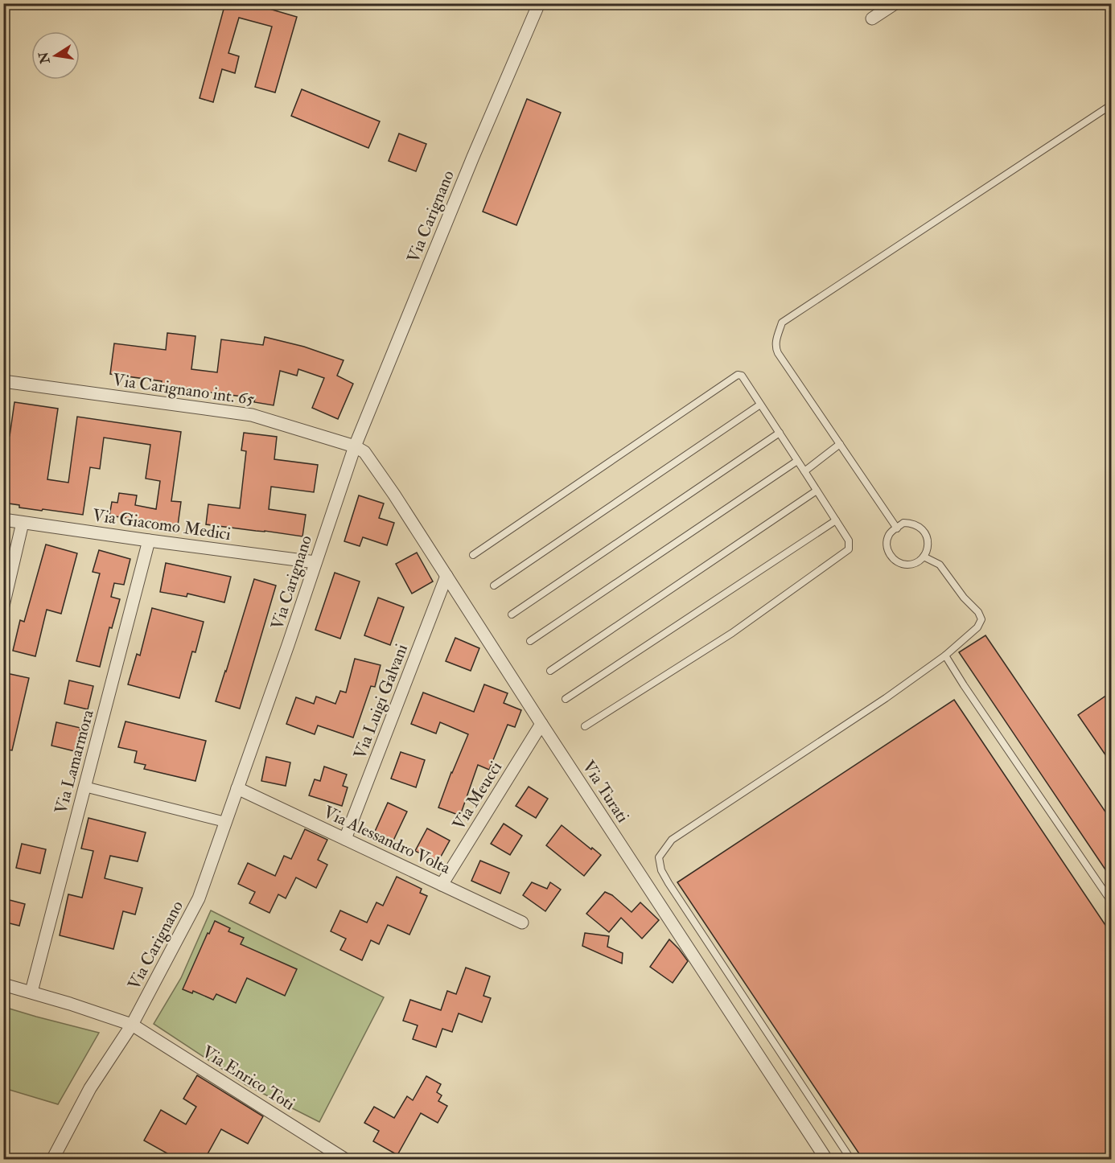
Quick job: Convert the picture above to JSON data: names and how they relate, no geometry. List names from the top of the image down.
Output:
{
  "streets": {
    "street": [
      "Via Carignano",
      "Via Carignano int. 65",
      "Via Giacomo Medici",
      "Via Luigi Galvani",
      "Via Lamarmora",
      "Via Turati",
      "Via Meucci",
      "Via Alessandro Volta",
      "Via Enrico Toti"
    ]
  },
  "crossings": [
    ["Via Carignano", "Via Carignano int. 65"],
    ["Via Carignano", "Via Giacomo Medici"],
    ["Via Carignano", "Via Turati"],
    ["Via Carignano", "Via Alessandro Volta"],
    ["Via Carignano", "Via Enrico Toti"],
    ["Via Carignano int. 65", "Via Turati"],
    ["Via Giacomo Medici", "Via Lamarmora"],
    ["Via Luigi Galvani", "Via Turati"],
    ["Via Luigi Galvani", "Via Alessandro Volta"],
    ["Via Lamarmora", "Via Enrico Toti"],
    ["Via Turati", "Via Meucci"],
    ["Via Meucci", "Via Alessandro Volta"]
  ],
  "north": "left"
}
